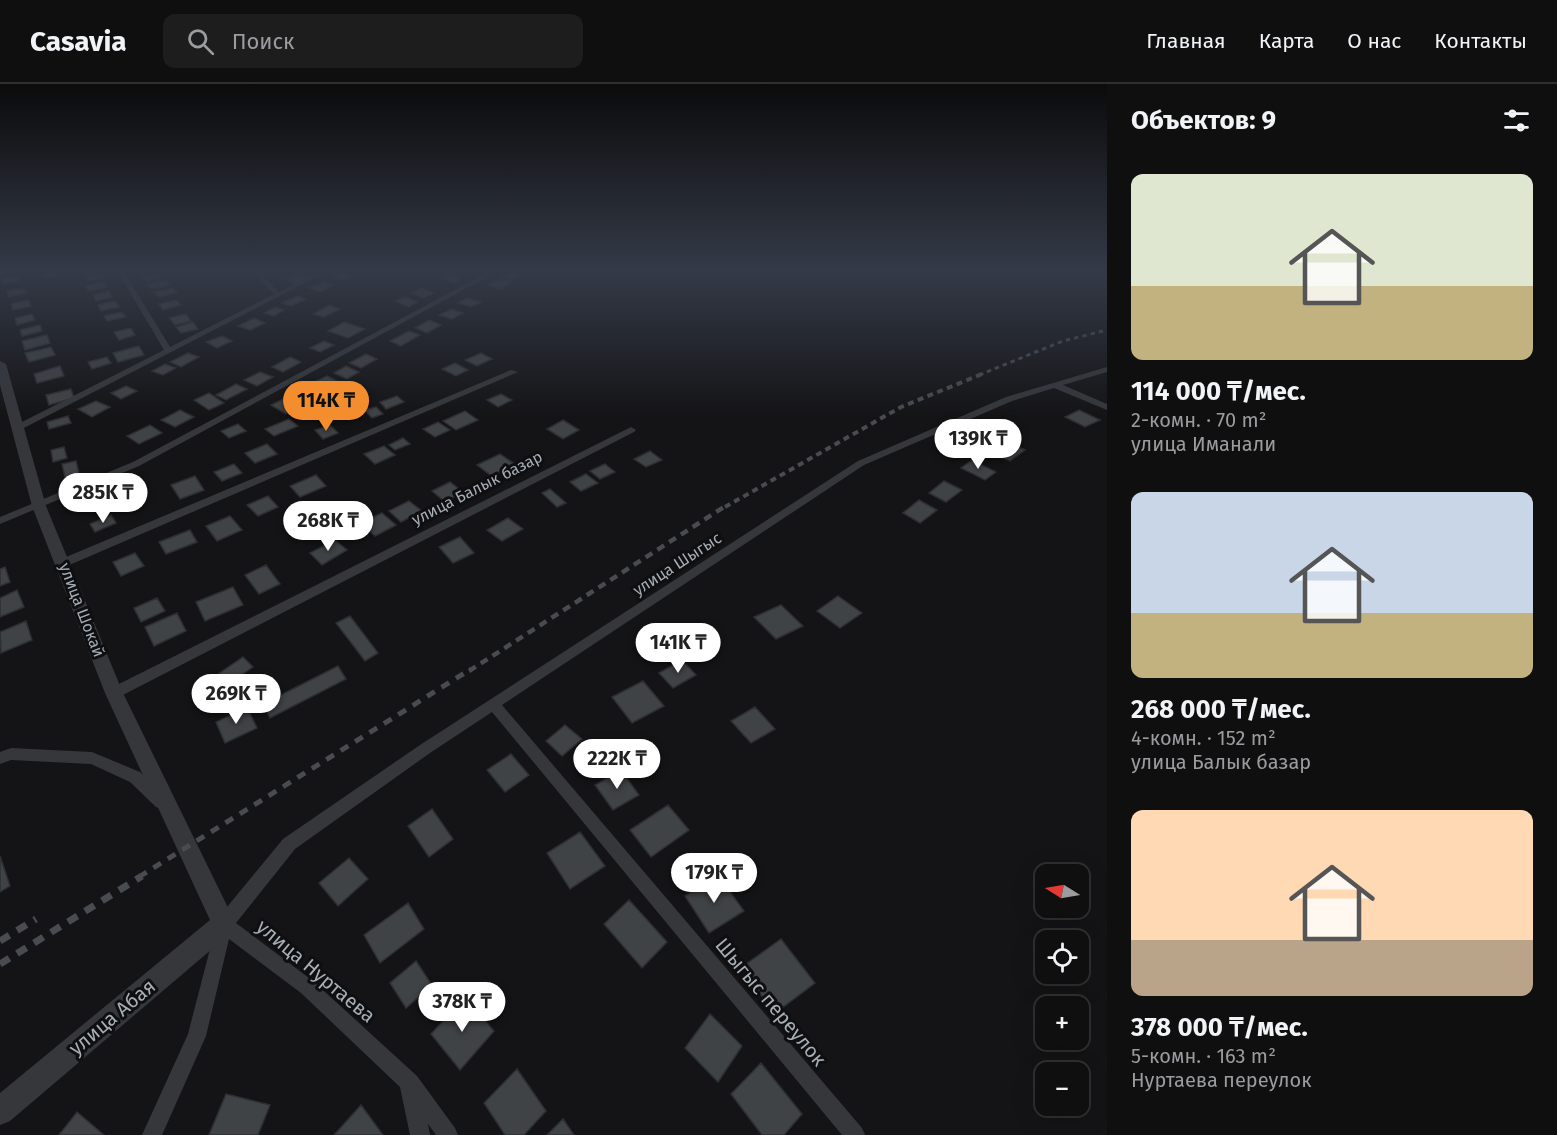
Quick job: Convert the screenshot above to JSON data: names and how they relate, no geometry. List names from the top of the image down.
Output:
{
  "streets": {
    "street": [
      "улица Балык базар",
      "улица Шыгыс",
      "улица Шокай",
      "улица Нуртаева",
      "Шыгыс переулок",
      "улица Абая"
    ]
  },
  "crossings": [
    ["улица Балык базар", "улица Шокай"],
    ["улица Шыгыс", "улица Шокай"],
    ["улица Шыгыс", "улица Нуртаева"],
    ["улица Шыгыс", "Шыгыс переулок"],
    ["улица Шыгыс", "улица Абая"],
    ["улица Шокай", "улица Нуртаева"],
    ["улица Шокай", "улица Абая"],
    ["улица Нуртаева", "улица Абая"]
  ],
  "north": "left",
  "page": {
    "header": "Casavia",
    "search": "Поиск",
    "nav": [
      "Главная",
      "Карта",
      "О нас",
      "Контакты"
    ],
    "heading": "Объектов: 9",
    "list": [
      {
        "name": "114 000 ₸/мес.",
        "note": "2-комн. · 70 m² · улица Иманали"
      },
      {
        "name": "268 000 ₸/мес.",
        "note": "4-комн. · 152 m² · улица Балык базар"
      },
      {
        "name": "378 000 ₸/мес.",
        "note": "5-комн. · 163 m² · Нуртаева переулок"
      }
    ],
    "price": [
      "114K ₸",
      "139K ₸",
      "285K ₸",
      "268K ₸",
      "141K ₸",
      "269K ₸",
      "222K ₸",
      "179K ₸",
      "378K ₸"
    ],
    "map_buttons": ["+", "−"]
  }
}
